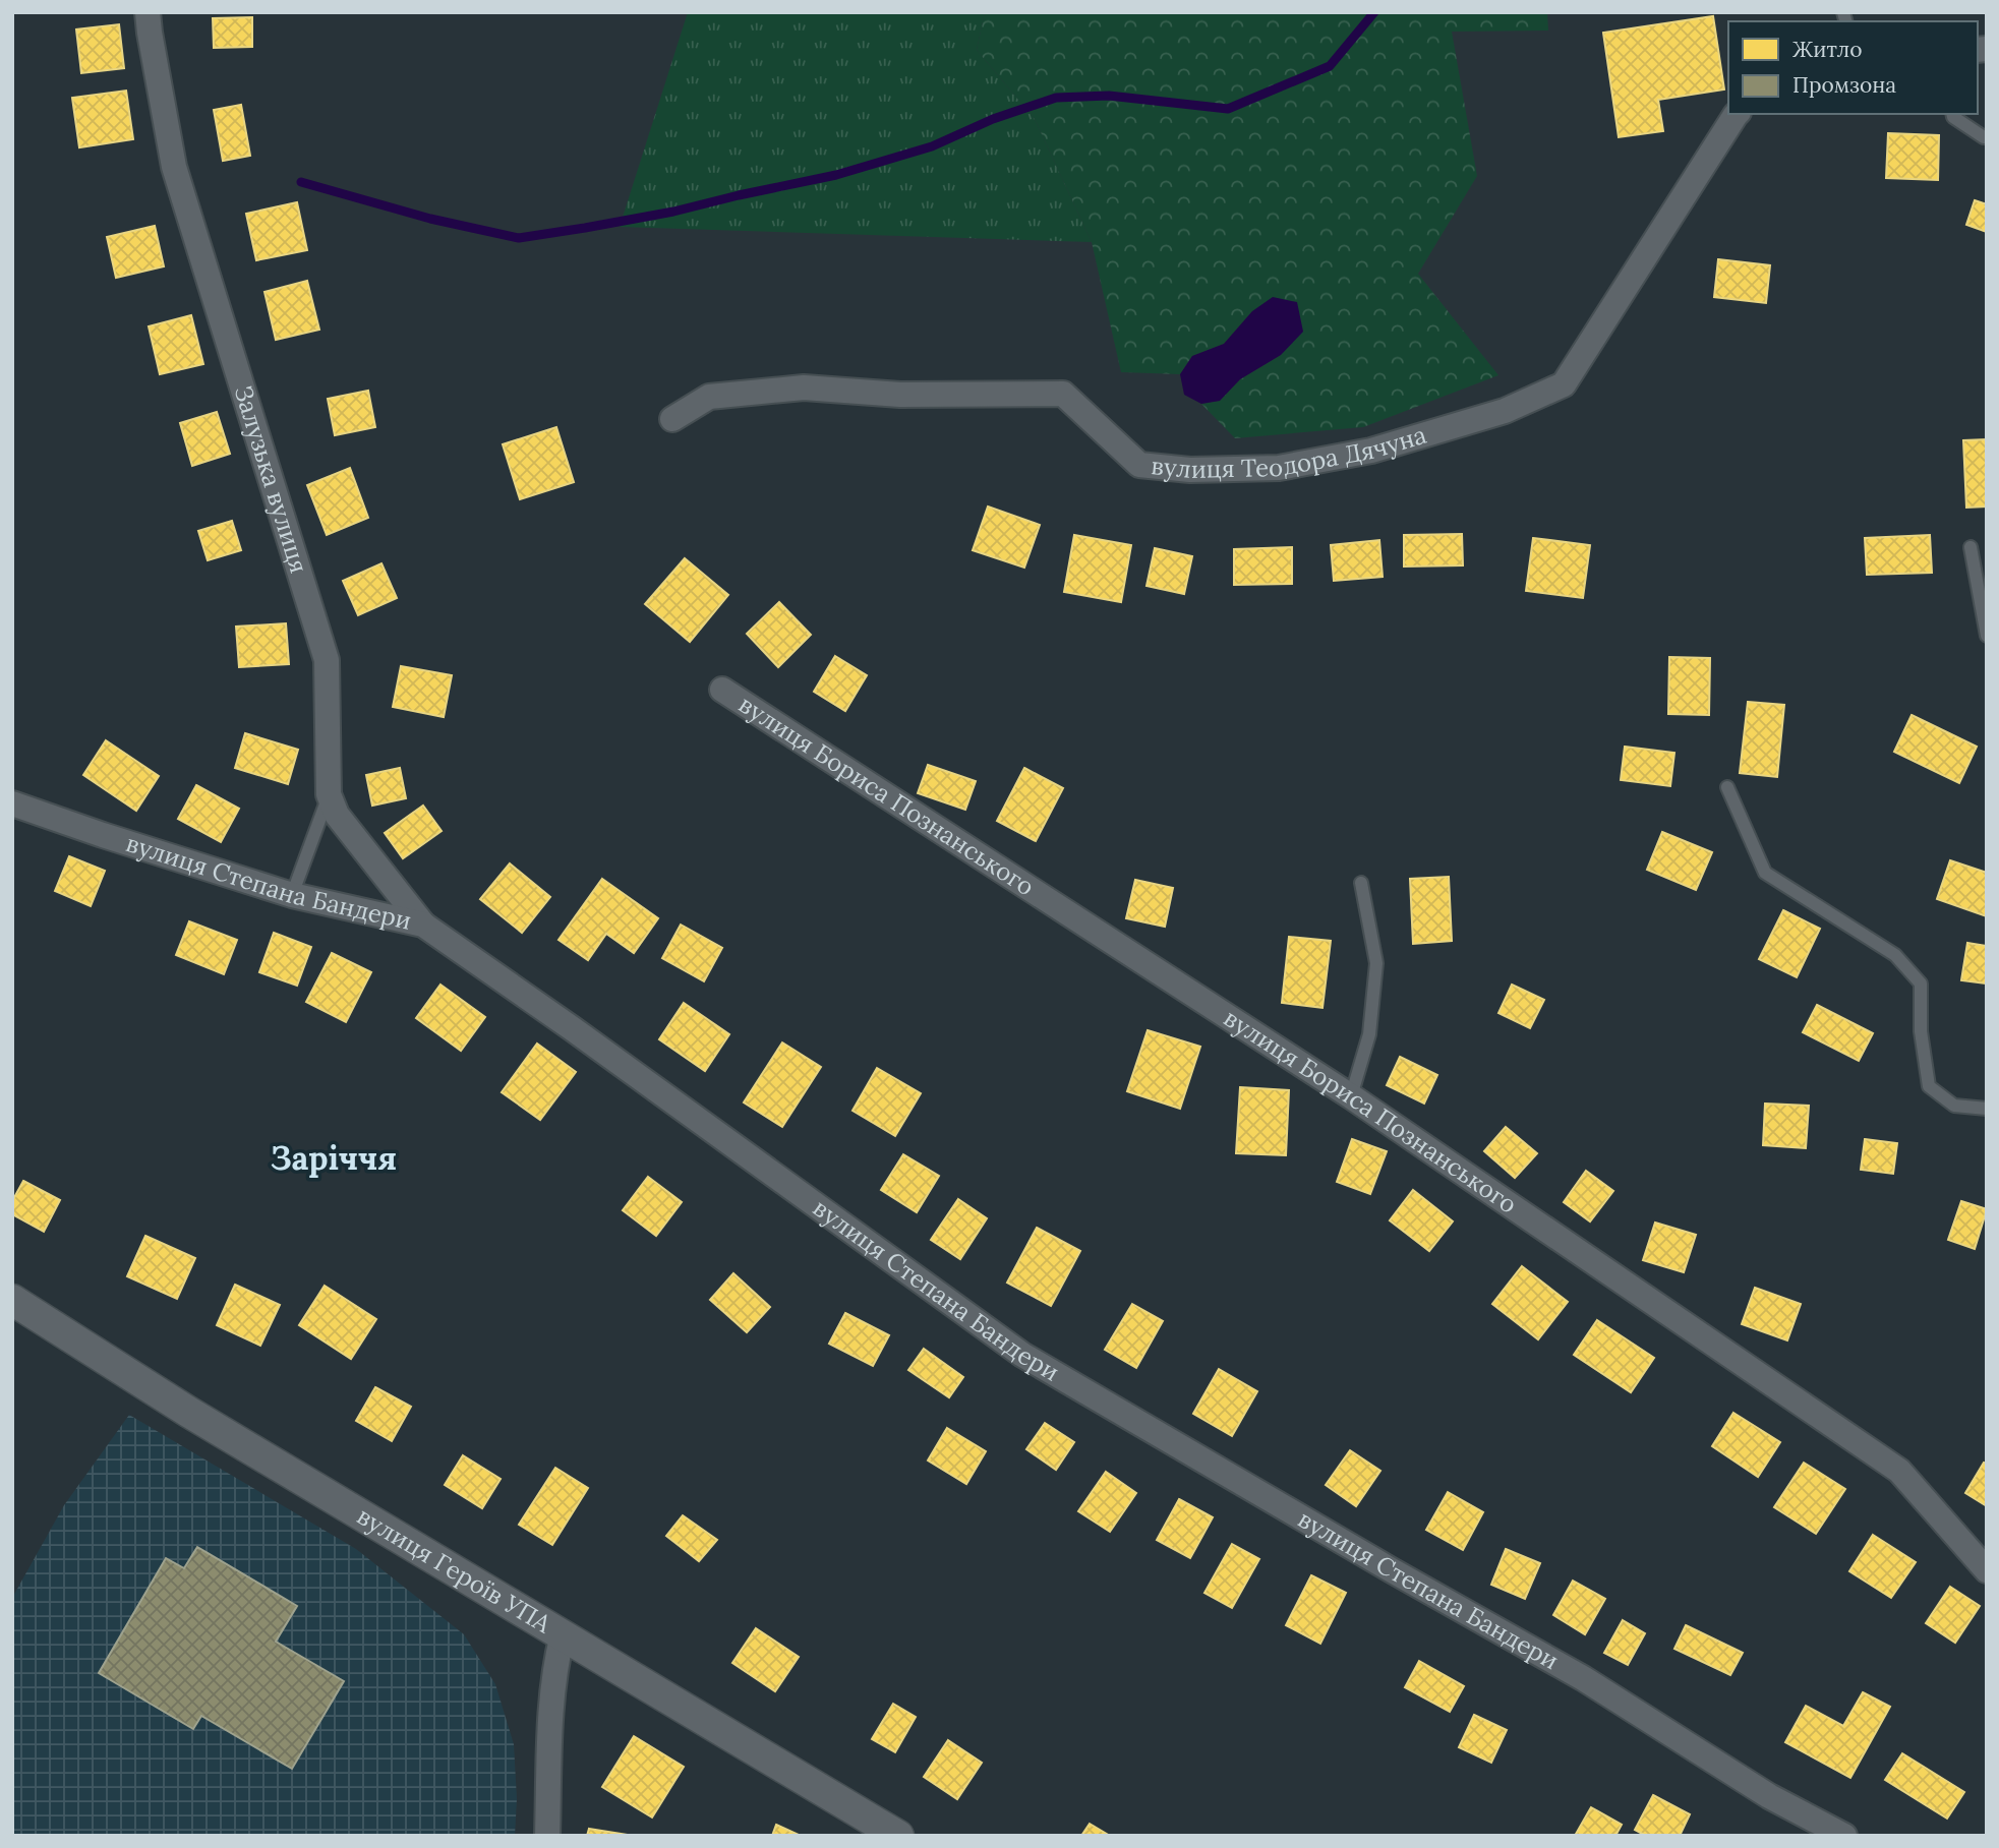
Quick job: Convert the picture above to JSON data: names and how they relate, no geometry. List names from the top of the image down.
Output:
{
  "streets": {
    "street": [
      "вулиця Теодора Дячуна",
      "Залузька вулиця",
      "вулиця Бориса Познанського",
      "вулиця Степана Бандери",
      "вулиця Героїв УПА"
    ]
  },
  "crossings": [
    ["Залузька вулиця", "вулиця Степана Бандери"]
  ],
  "districts": ["Заріччя"],
  "legend": ["Житло", "Промзона"]
}
